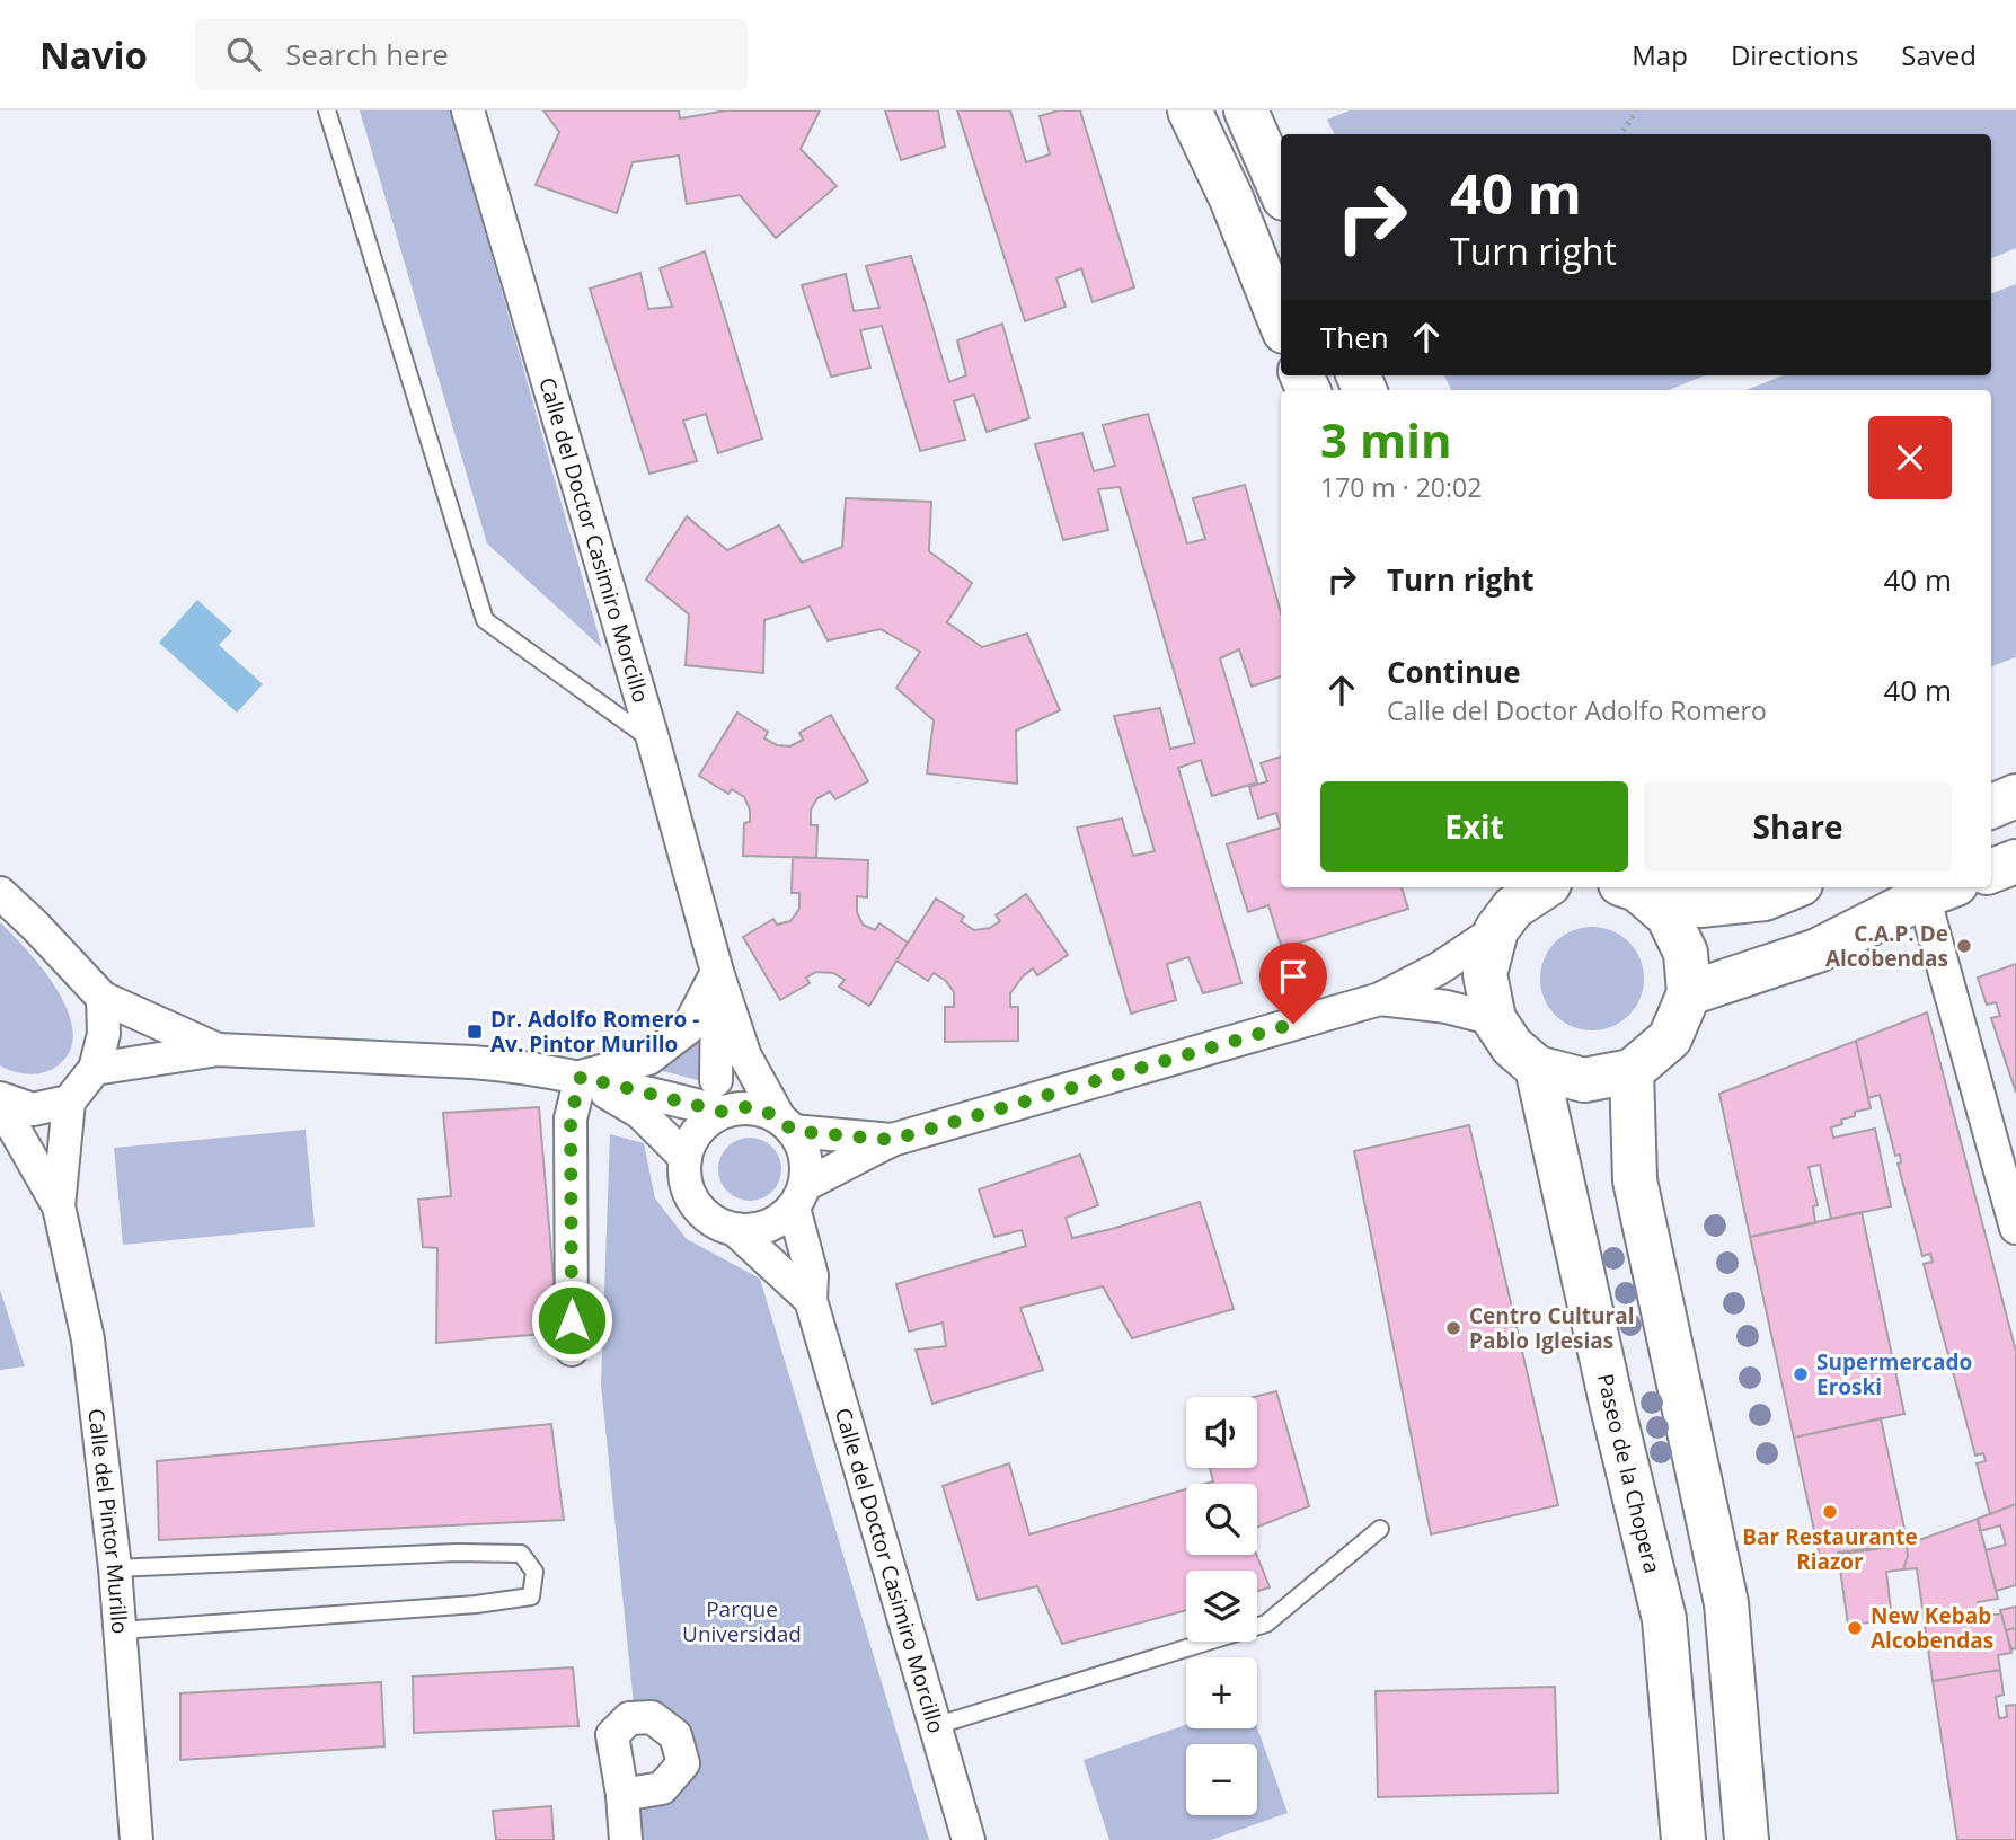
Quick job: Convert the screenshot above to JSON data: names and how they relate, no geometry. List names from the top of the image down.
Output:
{
  "streets": {
    "main road": ["Paseo de la Chopera"],
    "street": ["Calle del Doctor Casimiro Morcillo", "Calle del Pintor Murillo"]
  },
  "parks": ["Parque Universidad"],
  "places": {
    "other": [
      "C.A.P. De Alcobendas",
      "Centro Cultural Pablo Iglesias",
      "Supermercado Eroski",
      "Bar Restaurante Riazor",
      "New Kebab Alcobendas"
    ],
    "transit": ["Dr. Adolfo Romero - Av. Pintor Murillo"]
  },
  "page": {
    "header": "Navio",
    "search": "Search here",
    "nav": ["Map", "Directions", "Saved"],
    "turn": ["40 m", "Turn right"],
    "then": "Then",
    "heading": ["3 min", "170 m · 20:02"],
    "list": [
      {
        "name": "Turn right",
        "value": "40 m"
      },
      {
        "name": "Continue",
        "note": "Calle del Doctor Adolfo Romero",
        "value": "40 m"
      }
    ],
    "buttons": ["Exit", "Share"],
    "map_buttons": ["+", "−"]
  }
}
